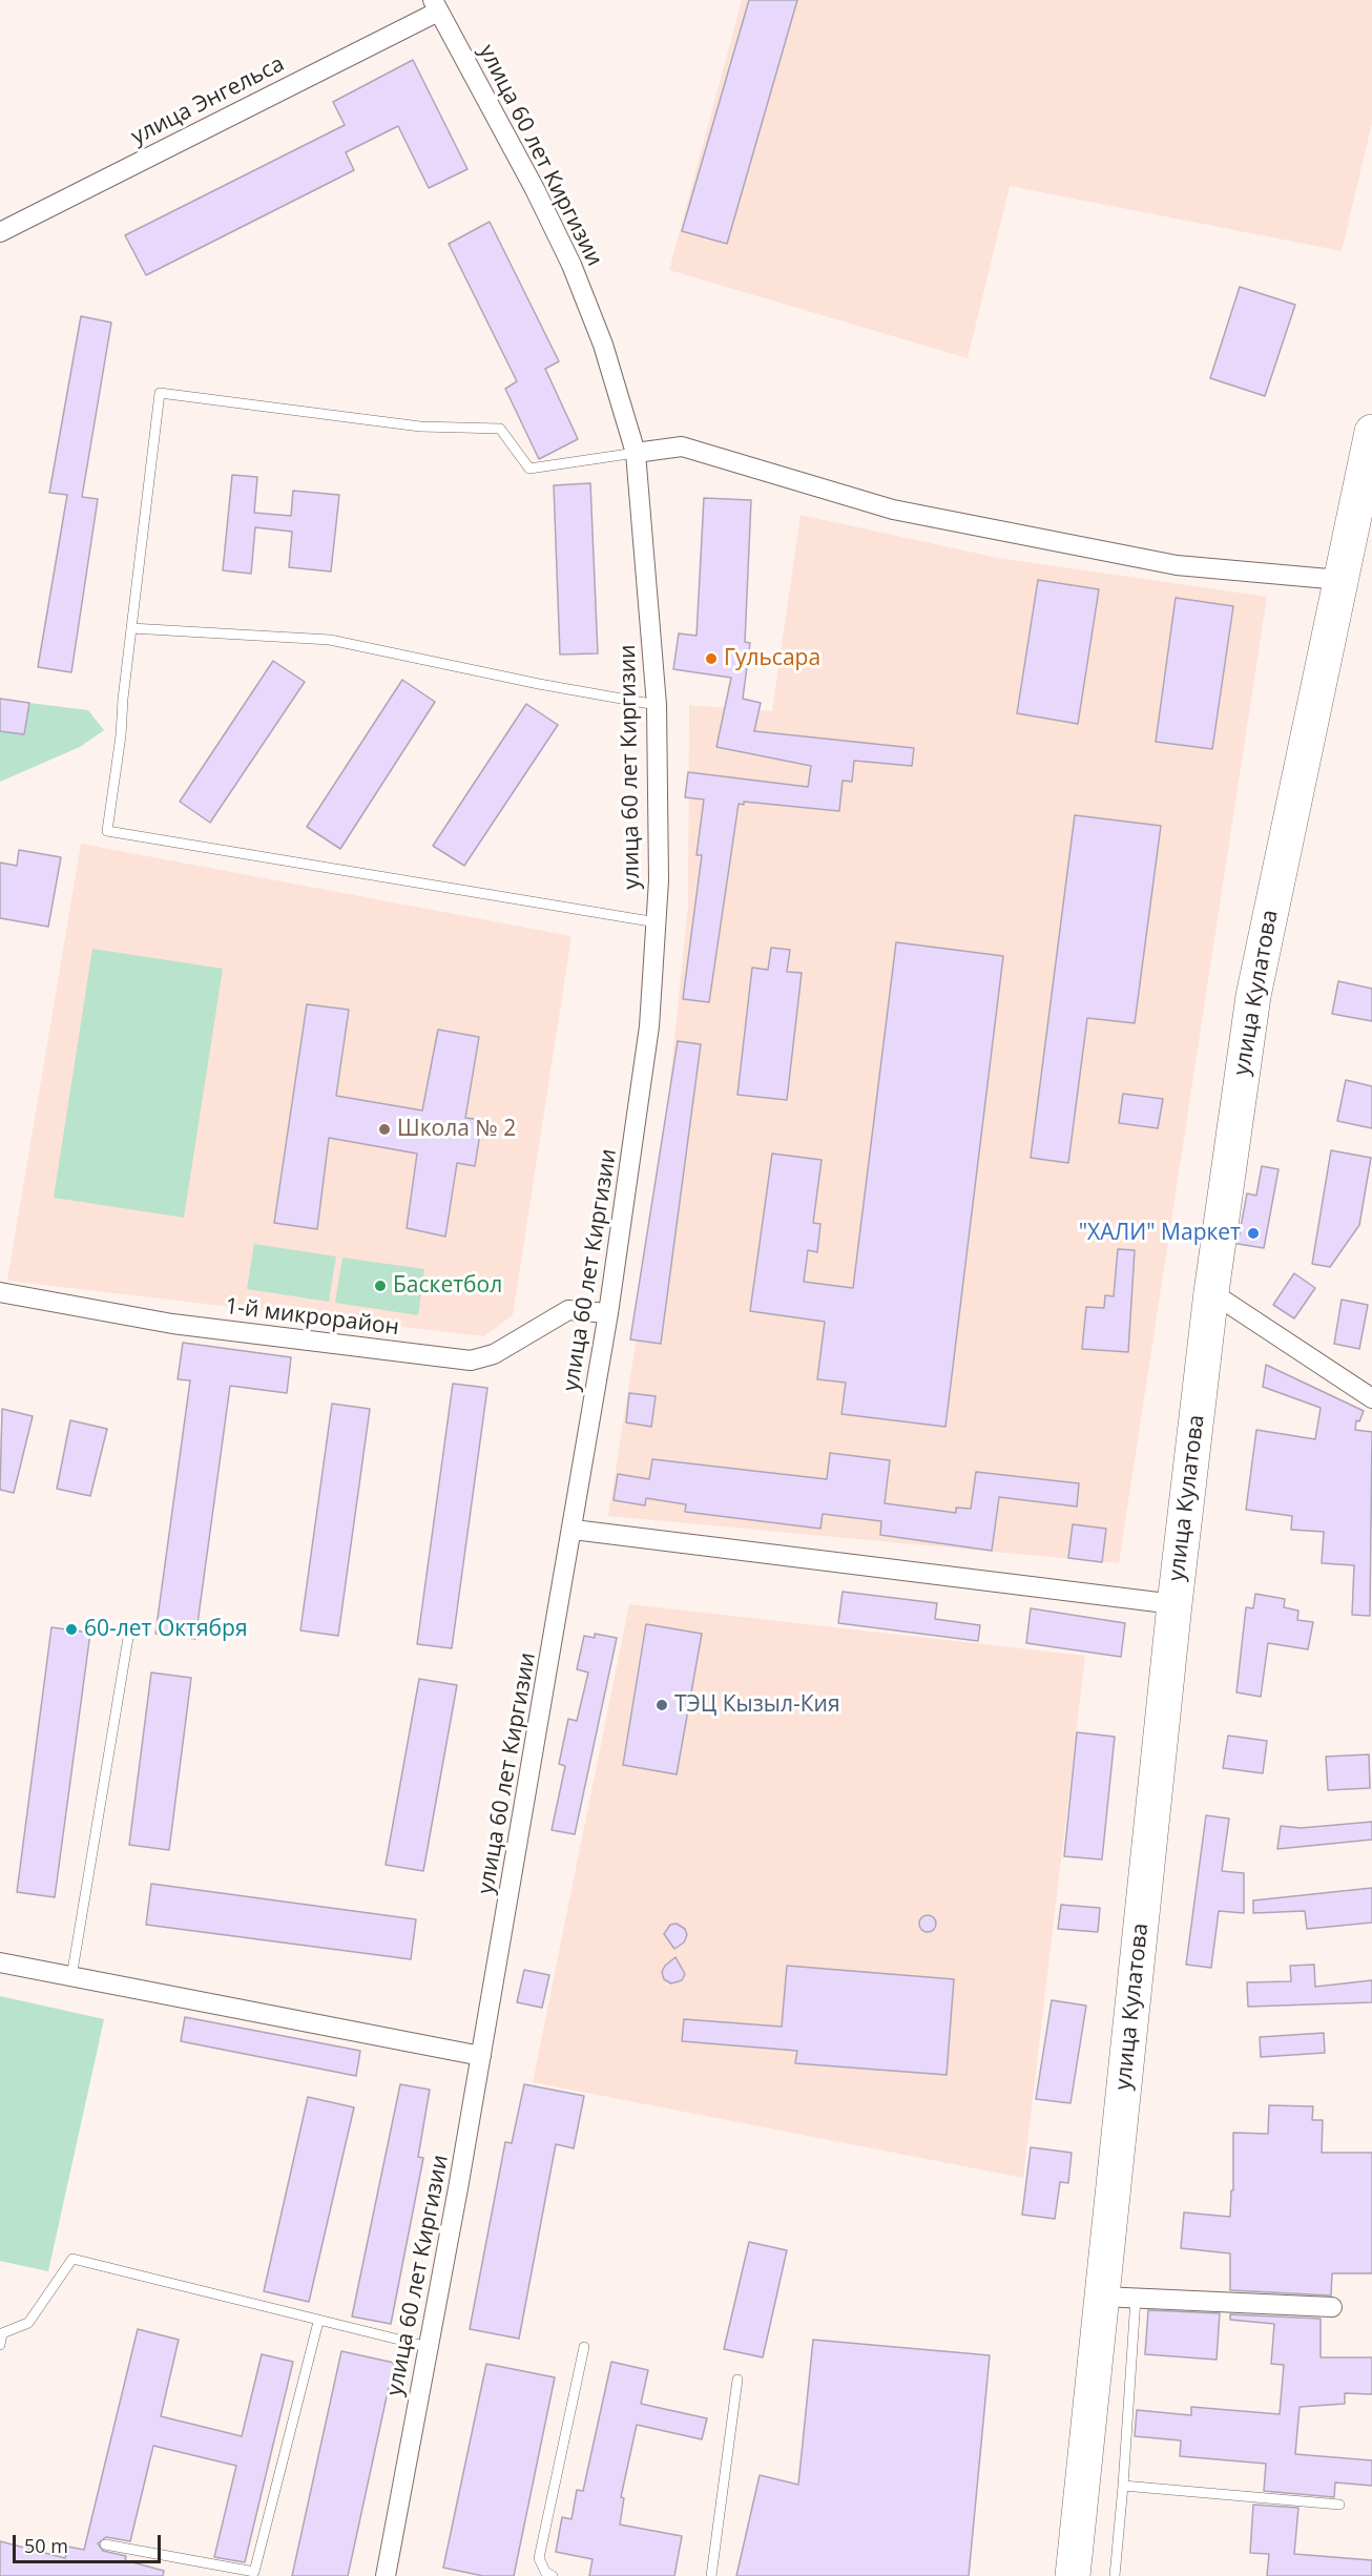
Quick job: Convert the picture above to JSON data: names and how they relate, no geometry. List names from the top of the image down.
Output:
{
  "streets": {
    "highway": ["улица Кулатова"],
    "street": ["улица Энгельса", "улица 60 лет Киргизии", "1-й микрорайон"]
  },
  "crossings": [
    ["улица Энгельса", "улица 60 лет Киргизии"],
    ["улица 60 лет Киргизии", "1-й микрорайон"]
  ],
  "places": [
    "Гульсара",
    "Школа № 2",
    "\"ХАЛИ\" Маркет",
    "Баскетбол",
    "60-лет Октября",
    "ТЭЦ Кызыл-Кия"
  ],
  "scale_bar": "50 m"
}
